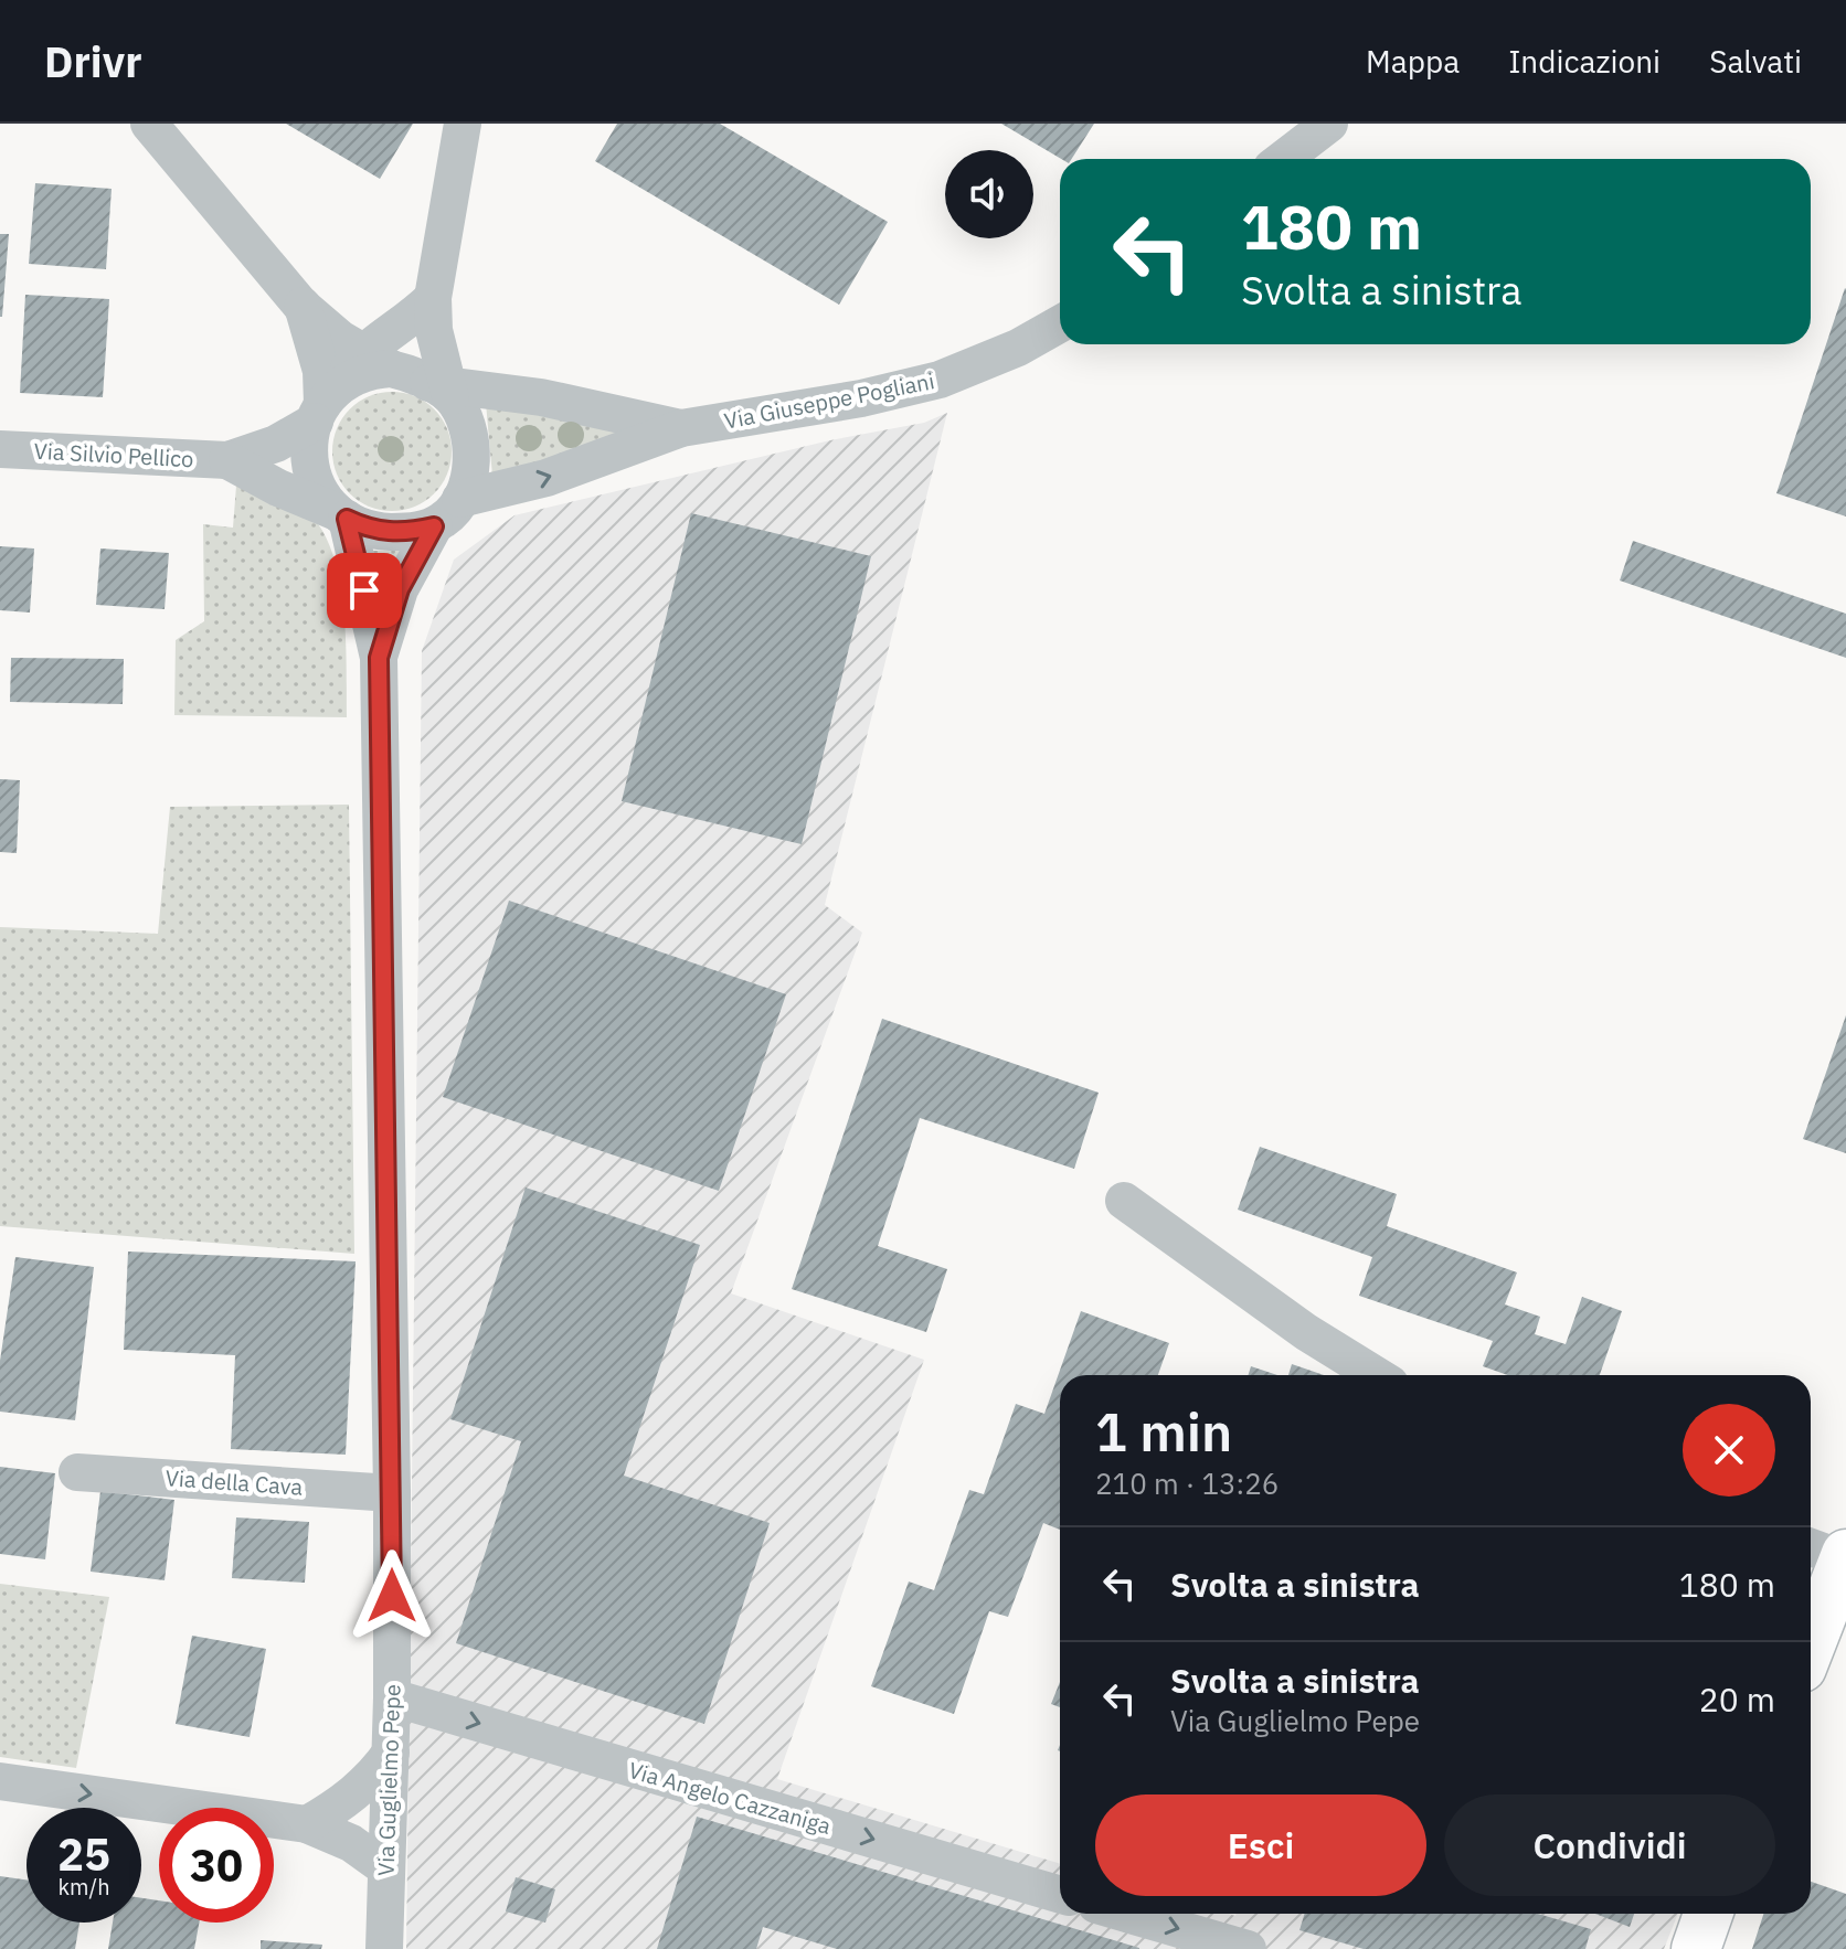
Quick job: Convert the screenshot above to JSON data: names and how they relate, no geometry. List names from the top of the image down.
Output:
{
  "streets": {
    "street": [
      "Via Giuseppe Pogliani",
      "Via Silvio Pellico",
      "Via della Cava",
      "Via Guglielmo Pepe",
      "Via Angelo Cazzaniga"
    ]
  },
  "crossings": [
    ["Via Giuseppe Pogliani", "Via Silvio Pellico"],
    ["Via Giuseppe Pogliani", "Via Guglielmo Pepe"],
    ["Via Silvio Pellico", "Via Guglielmo Pepe"],
    ["Via della Cava", "Via Guglielmo Pepe"],
    ["Via Guglielmo Pepe", "Via Angelo Cazzaniga"]
  ],
  "one_way": ["Via Angelo Cazzaniga"],
  "page": {
    "header": "Drivr",
    "nav": ["Mappa", "Indicazioni", "Salvati"],
    "turn": ["180 m", "Svolta a sinistra"],
    "heading": ["1 min", "210 m · 13:26"],
    "list": [
      {
        "name": "Svolta a sinistra",
        "value": "180 m"
      },
      {
        "name": "Svolta a sinistra",
        "note": "Via Guglielmo Pepe",
        "value": "20 m"
      }
    ],
    "buttons": ["Esci", "Condividi"],
    "speed": "25 km/h",
    "limit": "30"
  }
}
